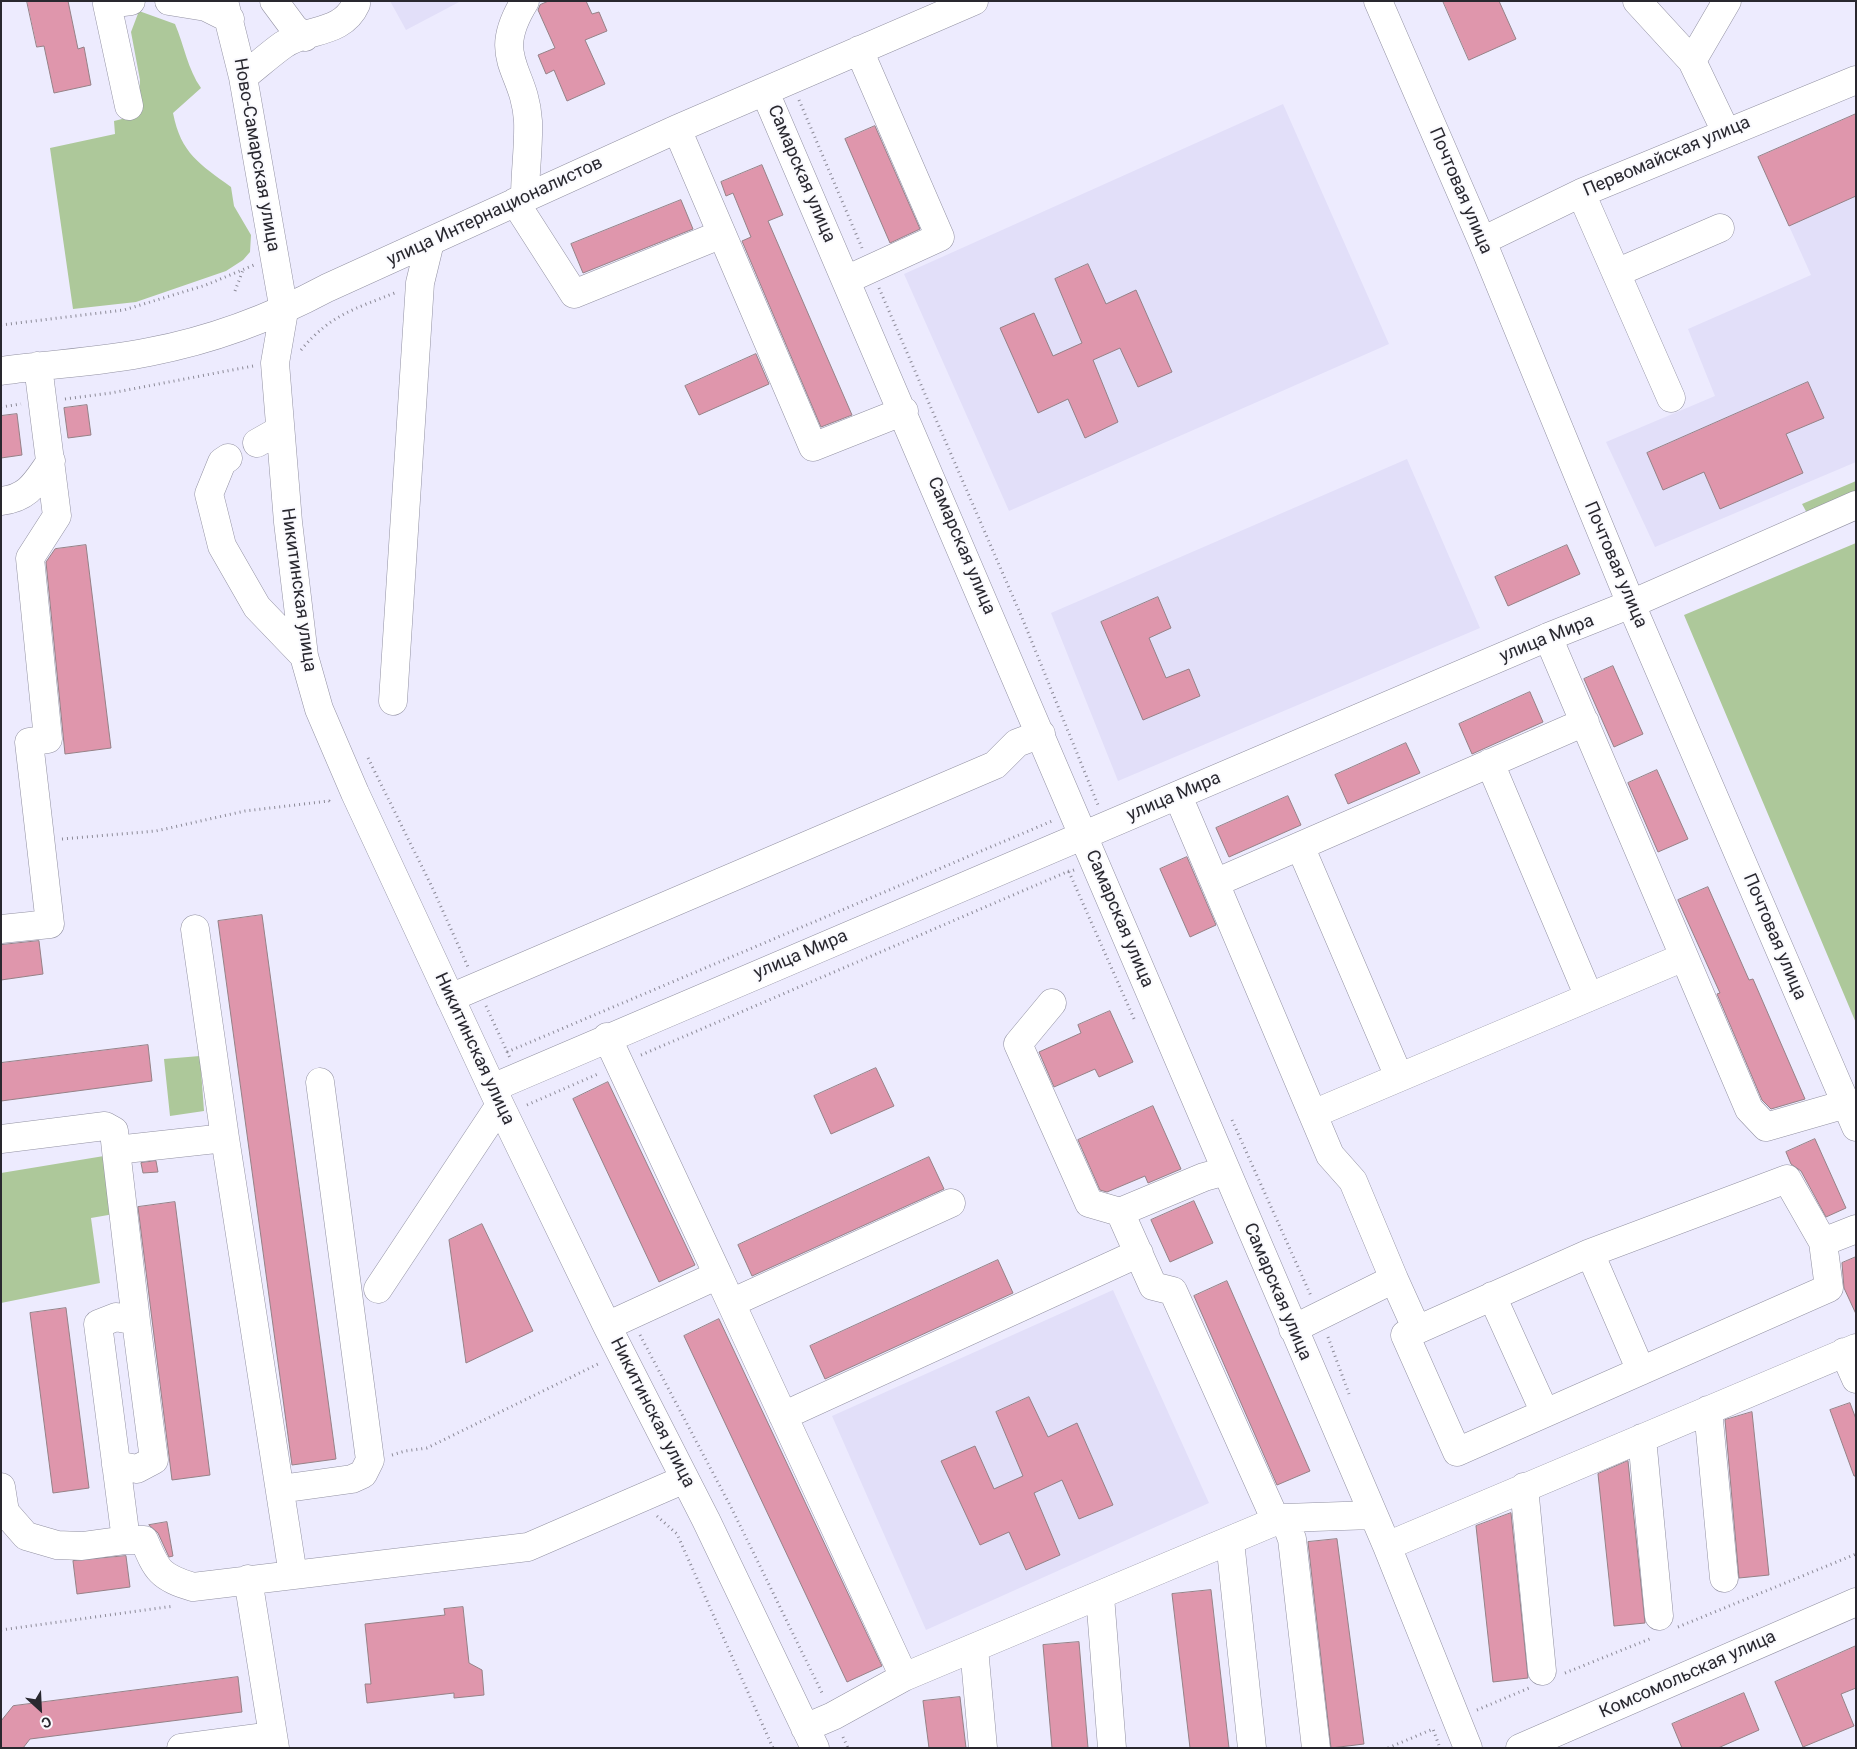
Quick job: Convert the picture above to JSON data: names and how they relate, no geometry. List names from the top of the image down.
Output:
{
  "streets": {
    "street": [
      "Ново-Самарская улица",
      "Первомайская улица",
      "Самарская улица",
      "Почтовая улица",
      "улица Интернационалистов",
      "Никитинская улица",
      "улица Мира",
      "Комсомольская улица"
    ]
  },
  "crossings": [
    ["Ново-Самарская улица", "улица Интернационалистов"],
    ["Ново-Самарская улица", "Никитинская улица"],
    ["Первомайская улица", "Почтовая улица"],
    ["Самарская улица", "улица Интернационалистов"],
    ["Самарская улица", "улица Мира"],
    ["Почтовая улица", "улица Мира"],
    ["улица Интернационалистов", "Никитинская улица"],
    ["Никитинская улица", "улица Мира"]
  ],
  "north": "bottom right"
}
